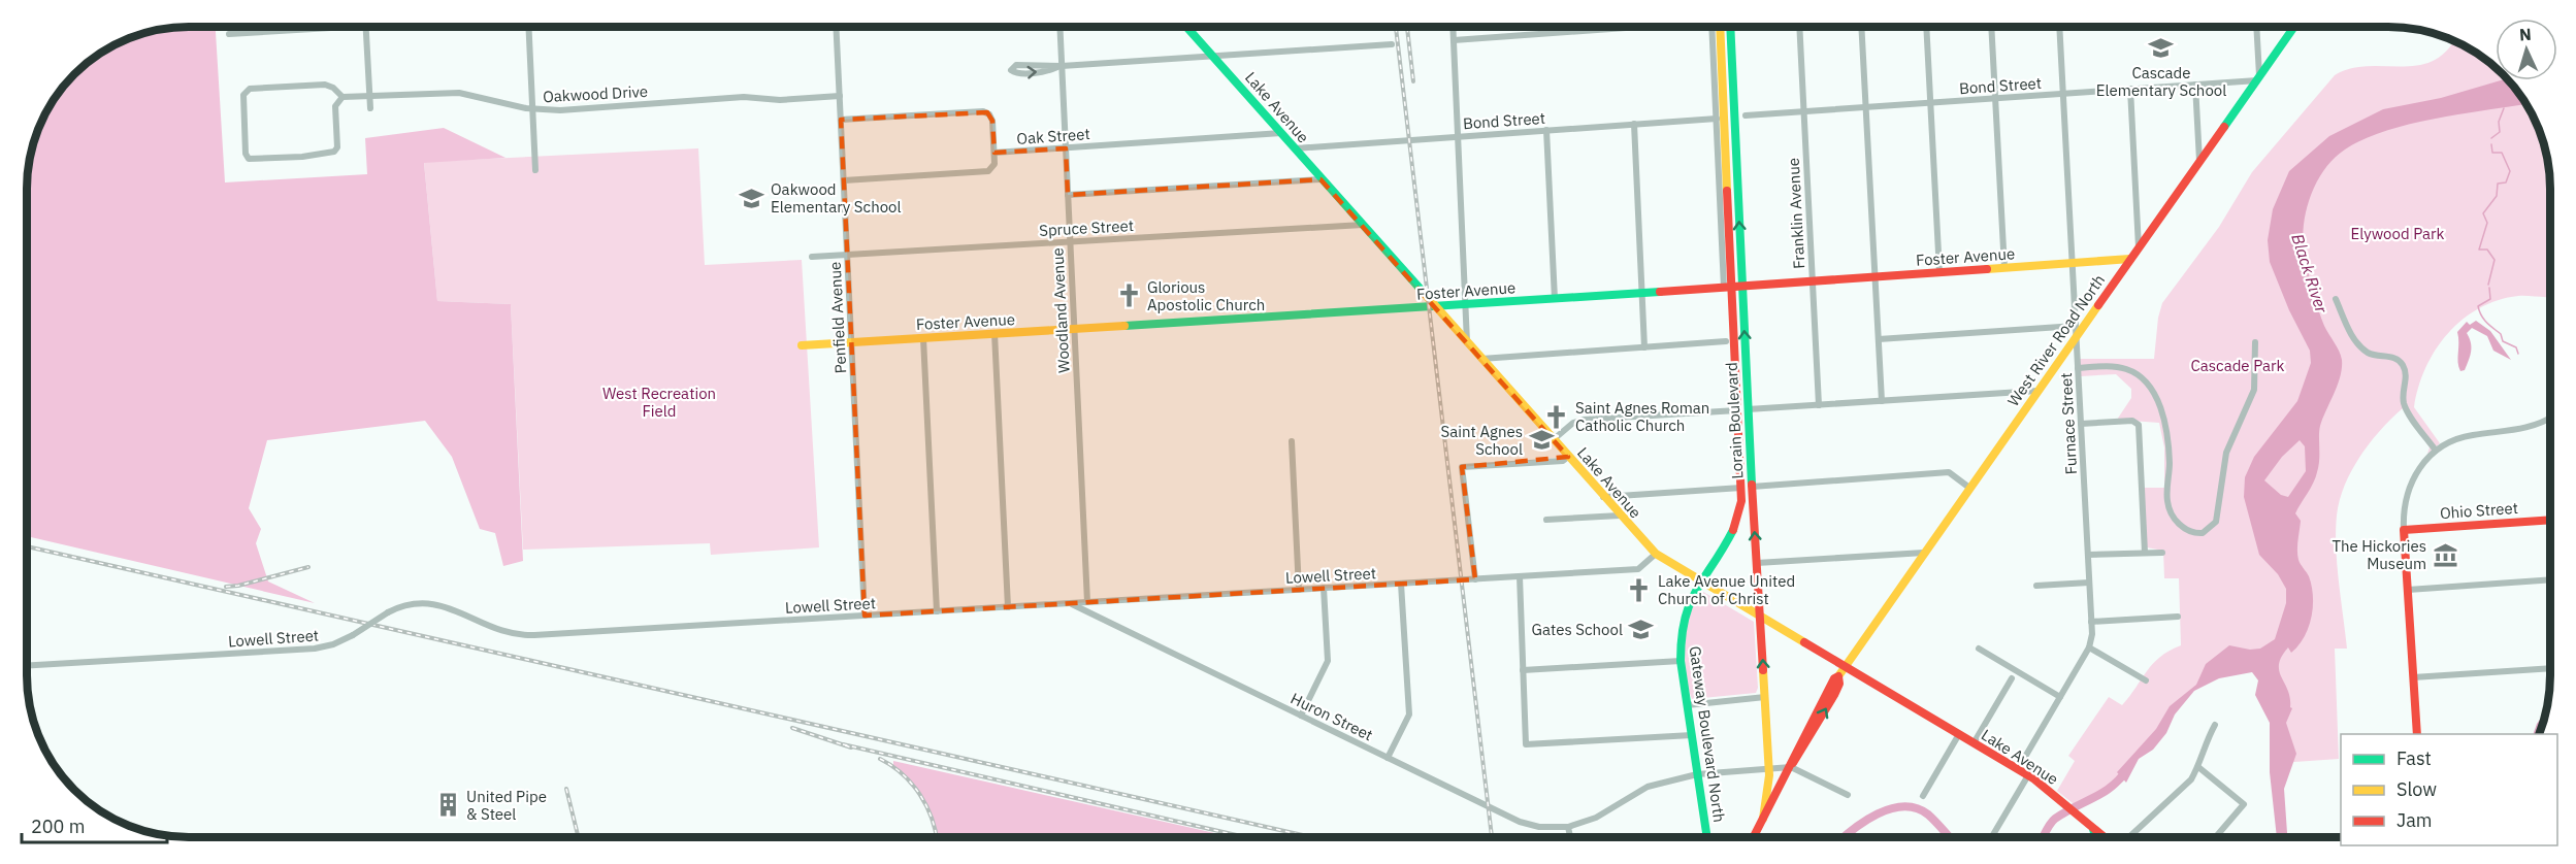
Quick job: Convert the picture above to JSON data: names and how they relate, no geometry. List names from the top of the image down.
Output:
{
  "streets": {
    "street": [
      "Bond Street",
      "Oakwood Drive",
      "Lake Avenue",
      "Oak Street",
      "Franklin Avenue",
      "Spruce Street",
      "Foster Avenue",
      "Woodland Avenue",
      "Penfield Avenue",
      "West River Road North",
      "Lorain Boulevard",
      "Furnace Street",
      "Ohio Street",
      "Lowell Street",
      "Huron Street",
      "Gateway Boulevard North"
    ]
  },
  "crossings": [
    ["Bond Street", "Lake Avenue"],
    ["Bond Street", "Franklin Avenue"],
    ["Bond Street", "West River Road North"],
    ["Bond Street", "Lorain Boulevard"],
    ["Bond Street", "Furnace Street"],
    ["Oakwood Drive", "Penfield Avenue"],
    ["Lake Avenue", "Oak Street"],
    ["Lake Avenue", "Spruce Street"],
    ["Lake Avenue", "Foster Avenue"],
    ["Lake Avenue", "West River Road North"],
    ["Lake Avenue", "Lorain Boulevard"],
    ["Lake Avenue", "Furnace Street"],
    ["Lake Avenue", "Lowell Street"],
    ["Lake Avenue", "Gateway Boulevard North"],
    ["Oak Street", "Woodland Avenue"],
    ["Franklin Avenue", "Foster Avenue"],
    ["Spruce Street", "Woodland Avenue"],
    ["Spruce Street", "Penfield Avenue"],
    ["Foster Avenue", "Woodland Avenue"],
    ["Foster Avenue", "Penfield Avenue"],
    ["Foster Avenue", "West River Road North"],
    ["Foster Avenue", "Lorain Boulevard"],
    ["Foster Avenue", "Furnace Street"],
    ["Woodland Avenue", "Lowell Street"],
    ["Penfield Avenue", "Lowell Street"],
    ["West River Road North", "Lorain Boulevard"],
    ["West River Road North", "Furnace Street"],
    ["Lorain Boulevard", "Gateway Boulevard North"],
    ["Lowell Street", "Huron Street"]
  ],
  "water": ["Black River"],
  "parks": ["Elywood Park", "Cascade Park", "West Recreation Field"],
  "places": {
    "school or university": [
      "Cascade Elementary School",
      "Oakwood Elementary School",
      "Saint Agnes School",
      "Gates School"
    ],
    "church": ["Glorious Apostolic Church", "Saint Agnes Roman Catholic Church", "Lake Avenue United Church of Christ"],
    "museum": ["The Hickories Museum"],
    "building": ["United Pipe & Steel"]
  },
  "legend": ["Fast", "Slow", "Jam"],
  "scale_bar": "200 m",
  "north": "top"
}
